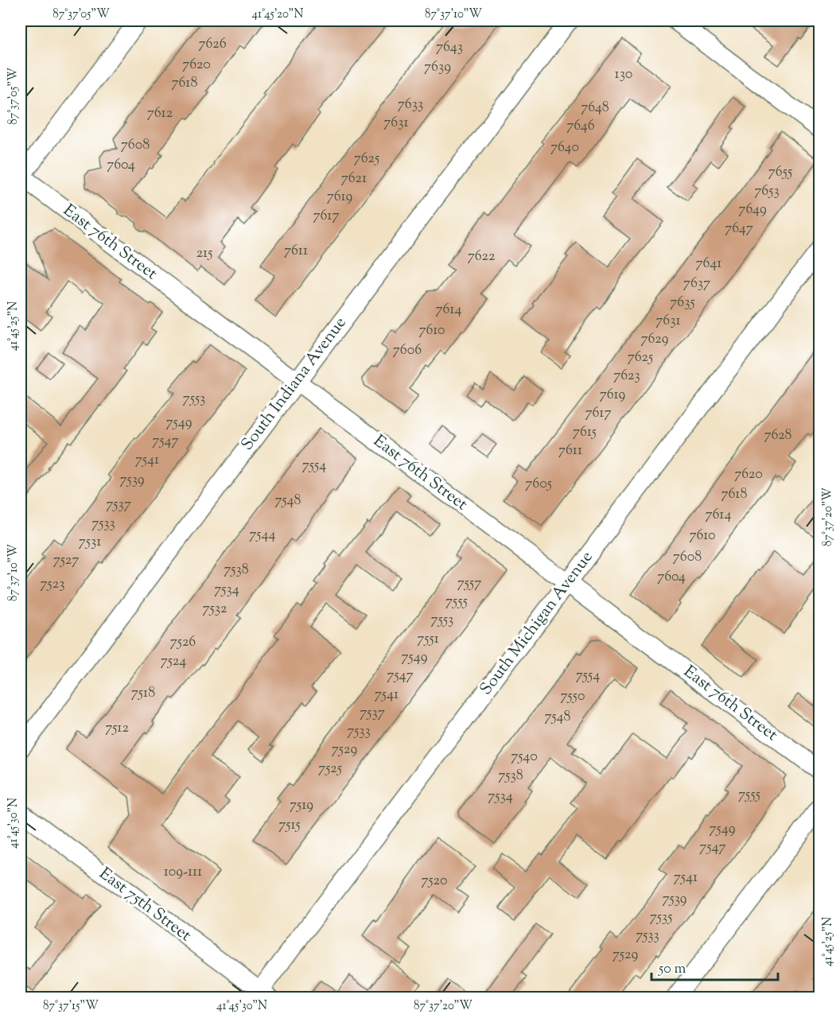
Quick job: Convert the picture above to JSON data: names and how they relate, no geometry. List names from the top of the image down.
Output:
{
  "streets": {
    "street": [
      "East 76th Street",
      "South Indiana Avenue",
      "South Michigan Avenue",
      "East 75th Street"
    ]
  },
  "crossings": [
    ["East 76th Street", "South Indiana Avenue"],
    ["East 76th Street", "South Michigan Avenue"],
    ["South Michigan Avenue", "East 75th Street"]
  ],
  "house_numbers": [
    "7626",
    "7643",
    "7620",
    "7639",
    "130",
    "7618",
    "7633",
    "7648",
    "7612",
    "7631",
    "7646",
    "7608",
    "7640",
    "7625",
    "7604",
    "7655",
    "7621",
    "7653",
    "7619",
    "7649",
    "7617",
    "7647",
    "7611",
    "215",
    "7622",
    "7641",
    "7637",
    "7635",
    "7614",
    "7631",
    "7610",
    "7629",
    "7606",
    "7625",
    "7623",
    "7619",
    "7553",
    "7617",
    "7549",
    "7615",
    "7628",
    "7547",
    "7611",
    "7541",
    "7554",
    "7620",
    "7539",
    "7605",
    "7618",
    "7548",
    "7537",
    "7614",
    "7533",
    "7544",
    "7610",
    "7531",
    "7608",
    "7527",
    "7538",
    "7604",
    "7557",
    "7523",
    "7534",
    "7555",
    "7532",
    "7553",
    "7551",
    "7526",
    "7549",
    "7524",
    "7547",
    "7554",
    "7518",
    "7541",
    "7550",
    "7537",
    "7548",
    "7512",
    "7533",
    "7529",
    "7540",
    "7525",
    "7538",
    "7555",
    "7534",
    "7519",
    "7515",
    "7549",
    "7547",
    "109-111",
    "7541",
    "7520",
    "7539",
    "7535",
    "7533",
    "7529"
  ],
  "scale_bar": "50 m",
  "coordinates": [
    "87°37'05\"W",
    "41°45'20\"N",
    "87°37'10\"W",
    "41°45'25\"N",
    "87°37'20\"W",
    "41°45'30\"N",
    "87°37'15\"W"
  ]
}
